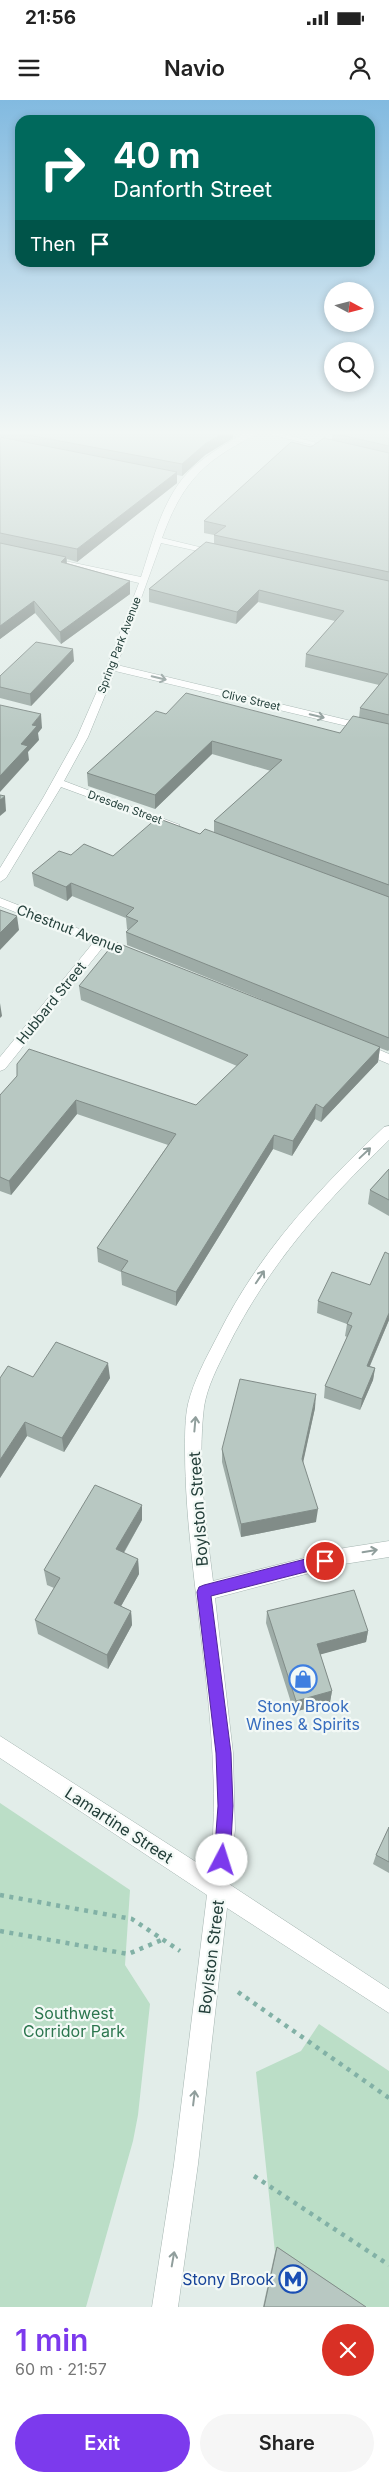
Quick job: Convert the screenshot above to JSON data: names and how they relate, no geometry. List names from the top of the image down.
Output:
{
  "streets": {
    "street": [
      "Spring Park Avenue",
      "Clive Street",
      "Dresden Street",
      "Chestnut Avenue",
      "Hubbard Street",
      "Boylston Street",
      "Lamartine Street"
    ]
  },
  "crossings": [
    ["Spring Park Avenue", "Clive Street"],
    ["Spring Park Avenue", "Dresden Street"],
    ["Chestnut Avenue", "Hubbard Street"],
    ["Boylston Street", "Lamartine Street"]
  ],
  "one_way": ["Clive Street", "Boylston Street"],
  "parks": ["Southwest Corridor Park"],
  "places": {
    "shop": ["Stony Brook Wines & Spirits"],
    "metro station": ["Stony Brook"]
  },
  "north": "right",
  "page": {
    "status": "21:56",
    "header": "Navio",
    "turn": ["40 m", "Danforth Street"],
    "then": "Then",
    "heading": ["1 min", "60 m · 21:57"],
    "buttons": ["Exit", "Share"]
  }
}
